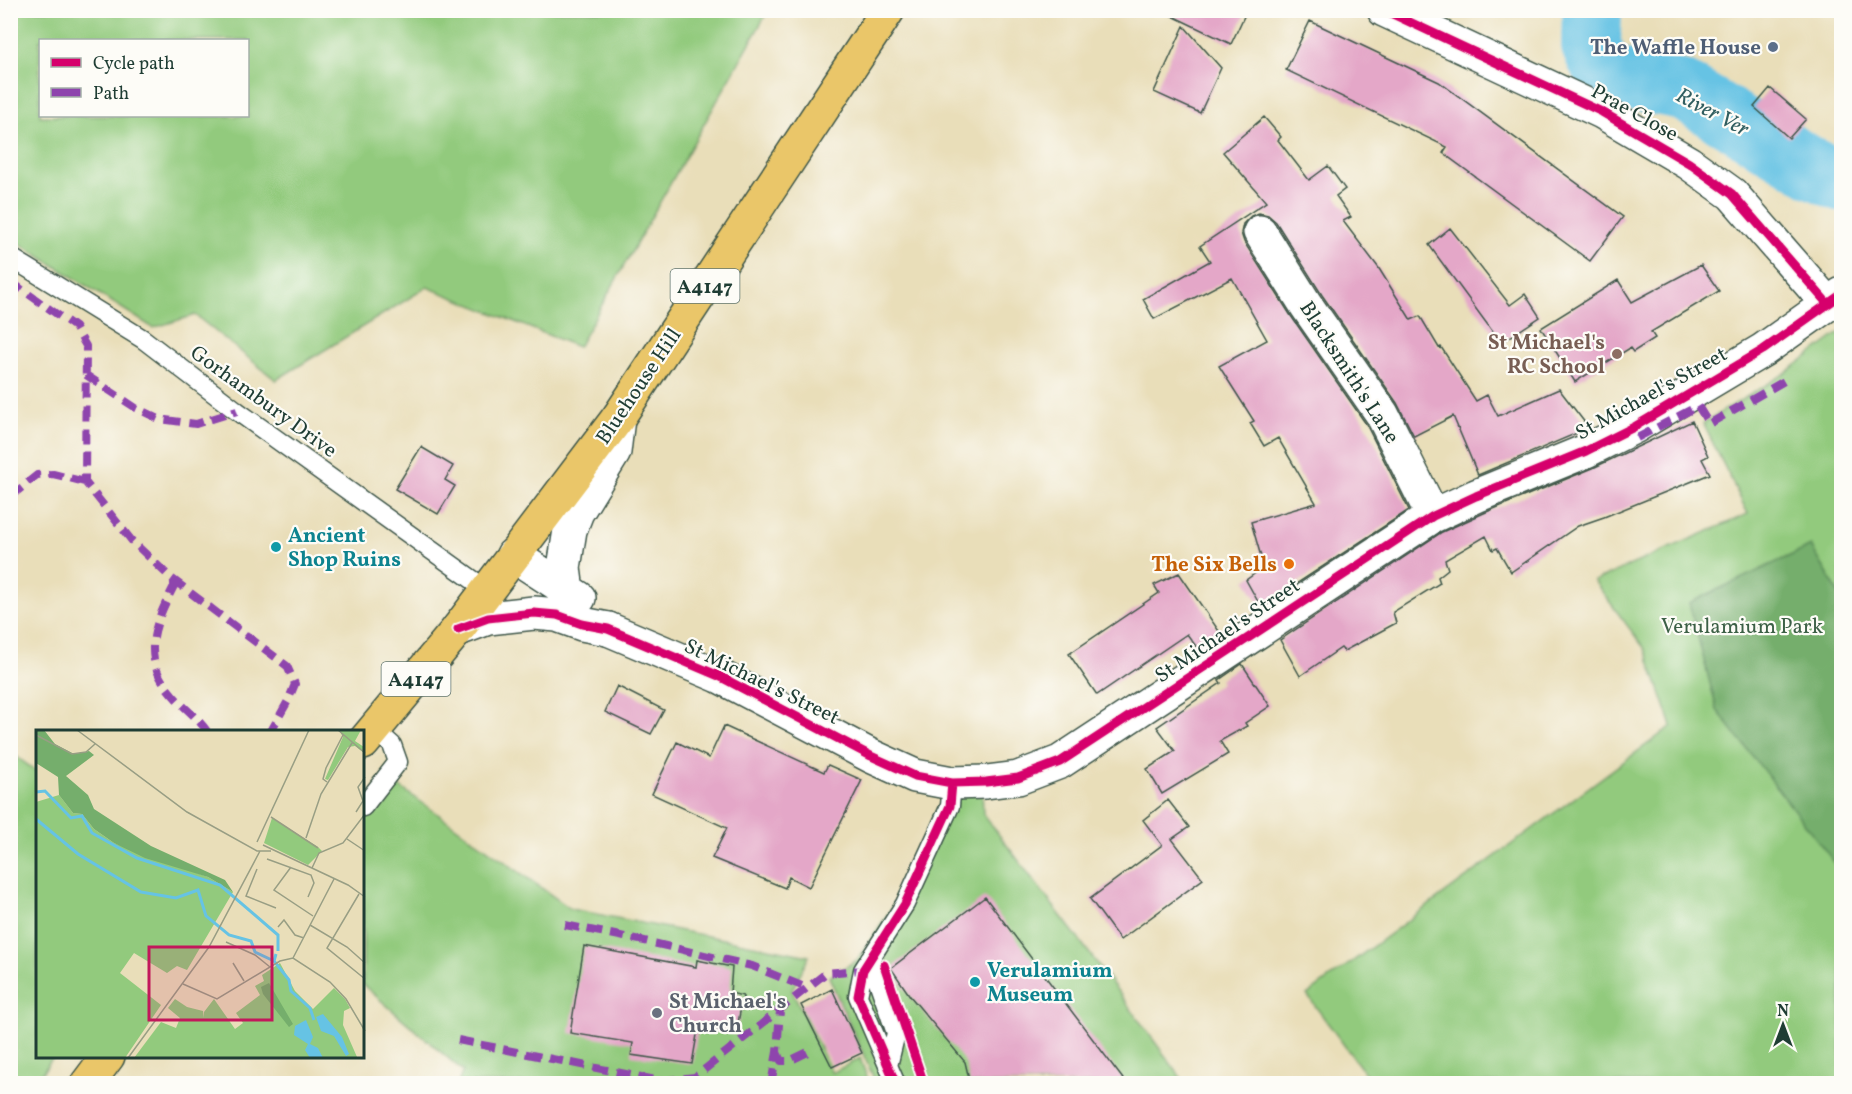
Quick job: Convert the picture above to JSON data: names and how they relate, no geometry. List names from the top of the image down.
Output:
{
  "streets": {
    "main road": ["A4147", "Bluehouse Hill"],
    "street": ["Prae Close", "Blacksmith's Lane", "St Michael's Street"],
    "lane": ["Gorhambury Drive"]
  },
  "crossings": [
    ["Prae Close", "St Michael's Street"],
    ["Blacksmith's Lane", "St Michael's Street"],
    ["Bluehouse Hill", "St Michael's Street"],
    ["Bluehouse Hill", "Gorhambury Drive"]
  ],
  "water": ["River Ver"],
  "parks": ["Verulamium Park"],
  "places": [
    "The Waffle House",
    "St Michael's RC School",
    "Ancient Shop Ruins",
    "The Six Bells",
    "Verulamium Museum",
    "St Michael's Church"
  ],
  "legend": ["Cycle path", "Path"],
  "north": "top"
}
